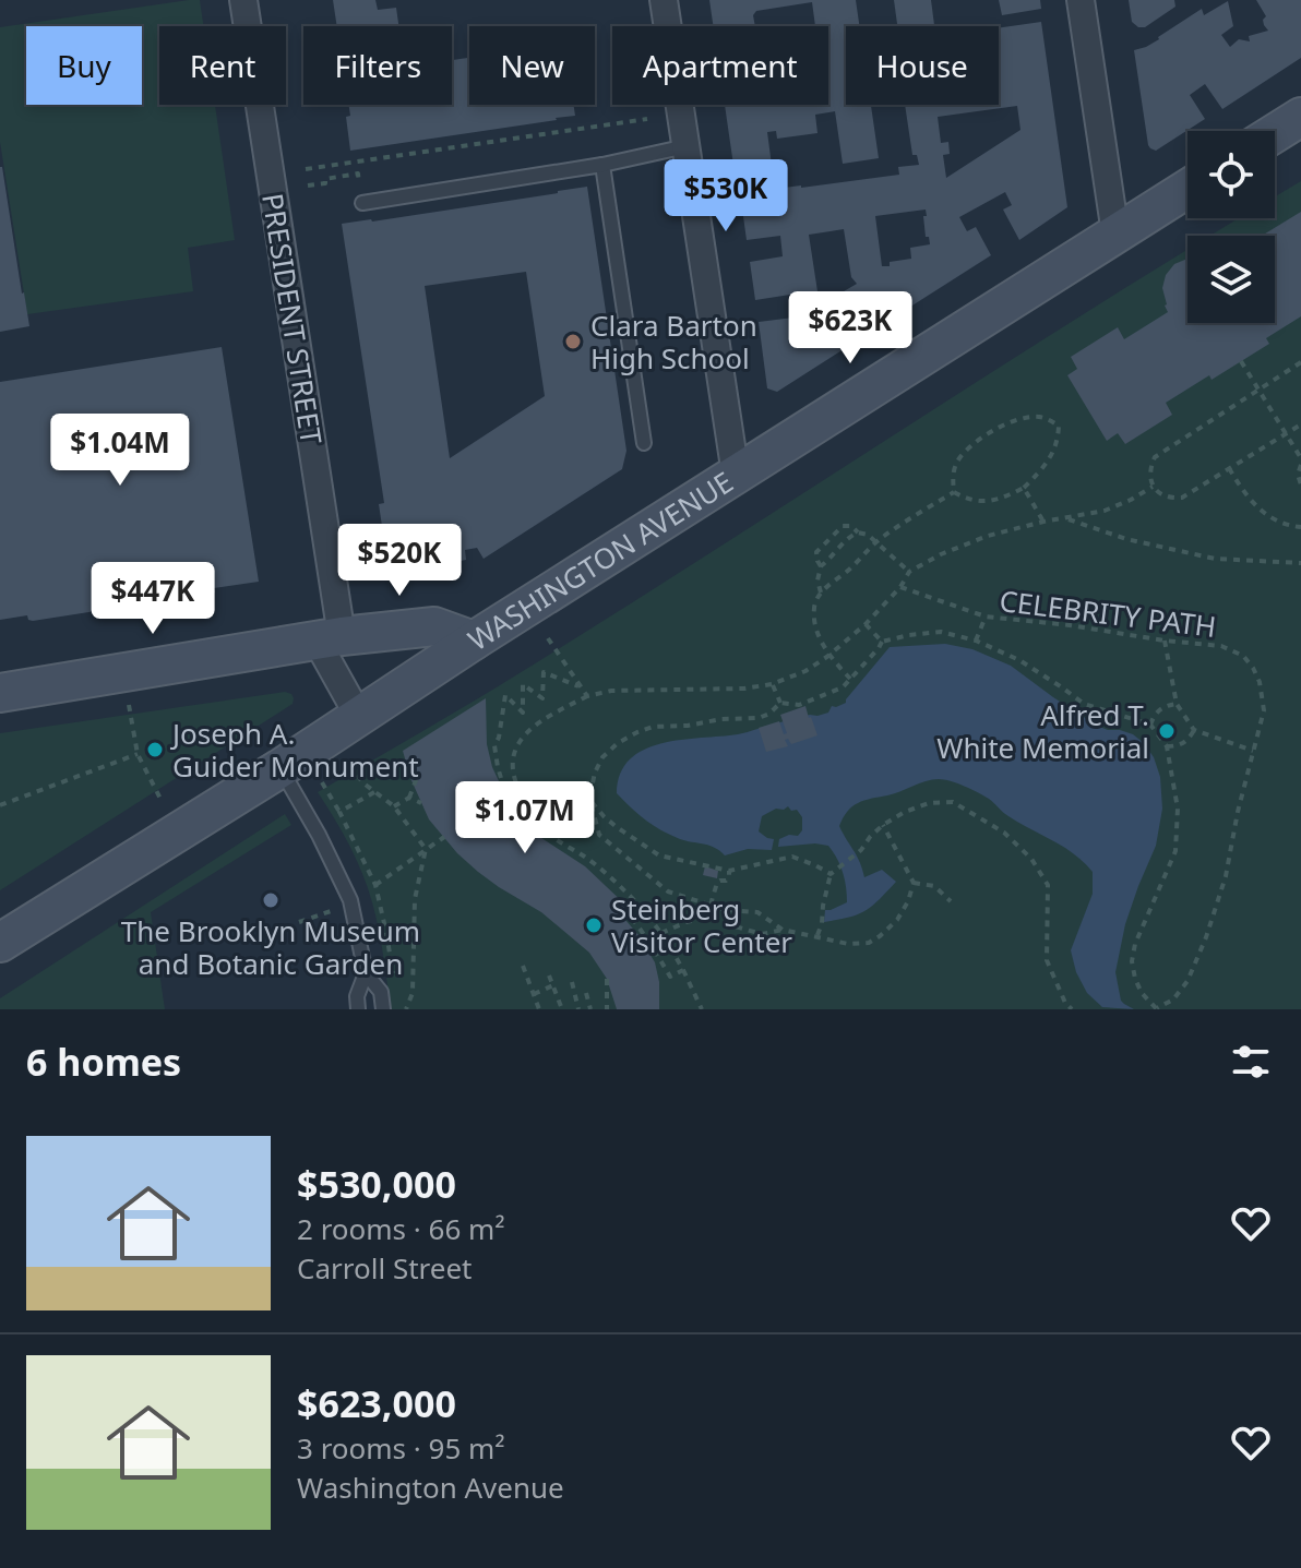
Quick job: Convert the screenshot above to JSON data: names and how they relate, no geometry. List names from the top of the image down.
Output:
{
  "streets": {
    "main road": ["WASHINGTON AVENUE"],
    "street": ["PRESIDENT STREET"],
    "path": ["CELEBRITY PATH"]
  },
  "crossings": [
    ["PRESIDENT STREET", "WASHINGTON AVENUE"]
  ],
  "places": [
    "Clara Barton High School",
    "Alfred T. White Memorial",
    "Joseph A. Guider Monument",
    "The Brooklyn Museum and Botanic Garden",
    "Steinberg Visitor Center"
  ],
  "page": {
    "chip": [
      "Buy",
      "Rent",
      "Filters",
      "New",
      "Apartment",
      "House"
    ],
    "price": [
      "$530K",
      "$623K",
      "$1.04M",
      "$520K",
      "$447K",
      "$1.07M"
    ],
    "heading": "6 homes",
    "list": [
      {
        "name": "$530,000",
        "note": "2 rooms · 66 m² · Carroll Street"
      },
      {
        "name": "$623,000",
        "note": "3 rooms · 95 m² · Washington Avenue"
      }
    ]
  }
}
